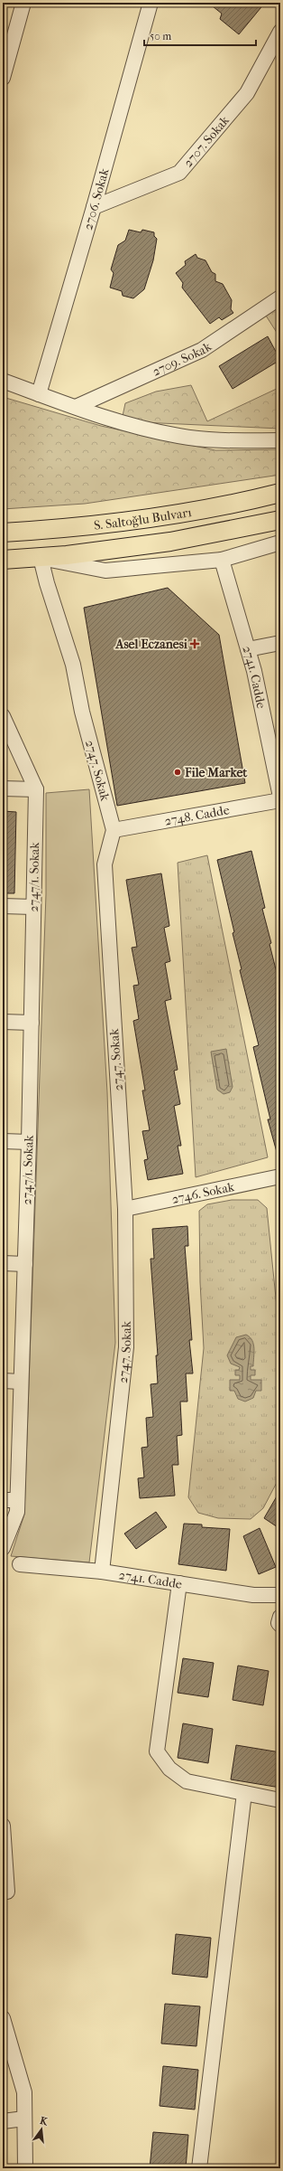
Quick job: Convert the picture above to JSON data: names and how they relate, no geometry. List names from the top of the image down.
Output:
{
  "streets": {
    "main road": ["S. Saltoğlu Bulvarı"],
    "street": [
      "2707. Sokak",
      "2706. Sokak",
      "2709. Sokak",
      "2741. Cadde",
      "2747. Sokak",
      "2748. Cadde",
      "2747/1. Sokak",
      "2746. Sokak"
    ]
  },
  "crossings": [
    ["2707. Sokak", "2706. Sokak"],
    ["S. Saltoğlu Bulvarı", "2747. Sokak"],
    ["2741. Cadde", "2747. Sokak"],
    ["2741. Cadde", "2748. Cadde"],
    ["2747. Sokak", "2748. Cadde"],
    ["2747. Sokak", "2746. Sokak"]
  ],
  "places": {
    "health": ["Asel Eczanesi"],
    "other": ["File Market"]
  },
  "scale_bar": "50 m",
  "north": "top"
}
